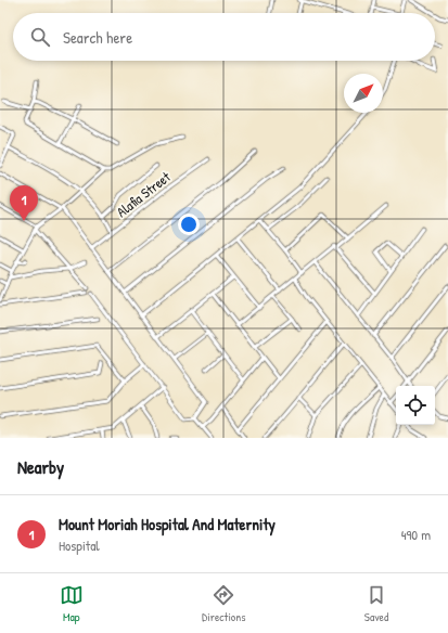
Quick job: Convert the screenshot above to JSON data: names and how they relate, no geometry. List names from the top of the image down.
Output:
{
  "streets": {
    "street": ["Alafia Street"]
  },
  "north": "top right",
  "page": {
    "search": "Search here",
    "pins": "1",
    "heading": "Nearby",
    "list": [
      {
        "mark": "1",
        "name": "Mount Moriah Hospital And Maternity",
        "note": "Hospital",
        "value": "490 m"
      }
    ],
    "nav": ["Map", "Directions", "Saved"]
  }
}
